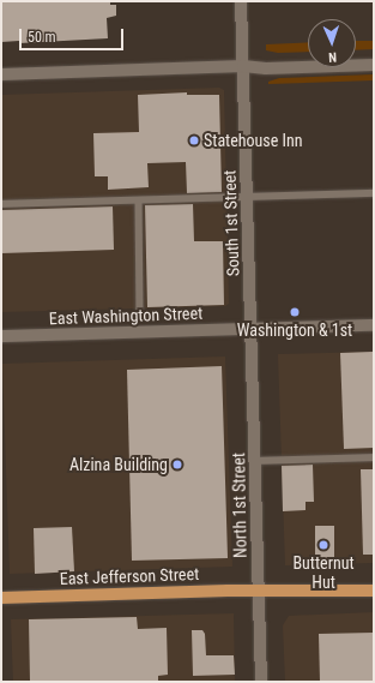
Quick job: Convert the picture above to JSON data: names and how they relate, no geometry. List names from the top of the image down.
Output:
{
  "streets": {
    "main road": ["East Jefferson Street"],
    "street": ["South 1st Street", "East Washington Street", "North 1st Street"]
  },
  "crossings": [
    ["South 1st Street", "East Washington Street"],
    ["South 1st Street", "North 1st Street"],
    ["East Washington Street", "North 1st Street"],
    ["North 1st Street", "East Jefferson Street"]
  ],
  "places": [
    "Statehouse Inn",
    "Washington & 1st",
    "Alzina Building",
    "Butternut Hut"
  ],
  "scale_bar": "50 m",
  "north": "bottom"
}
